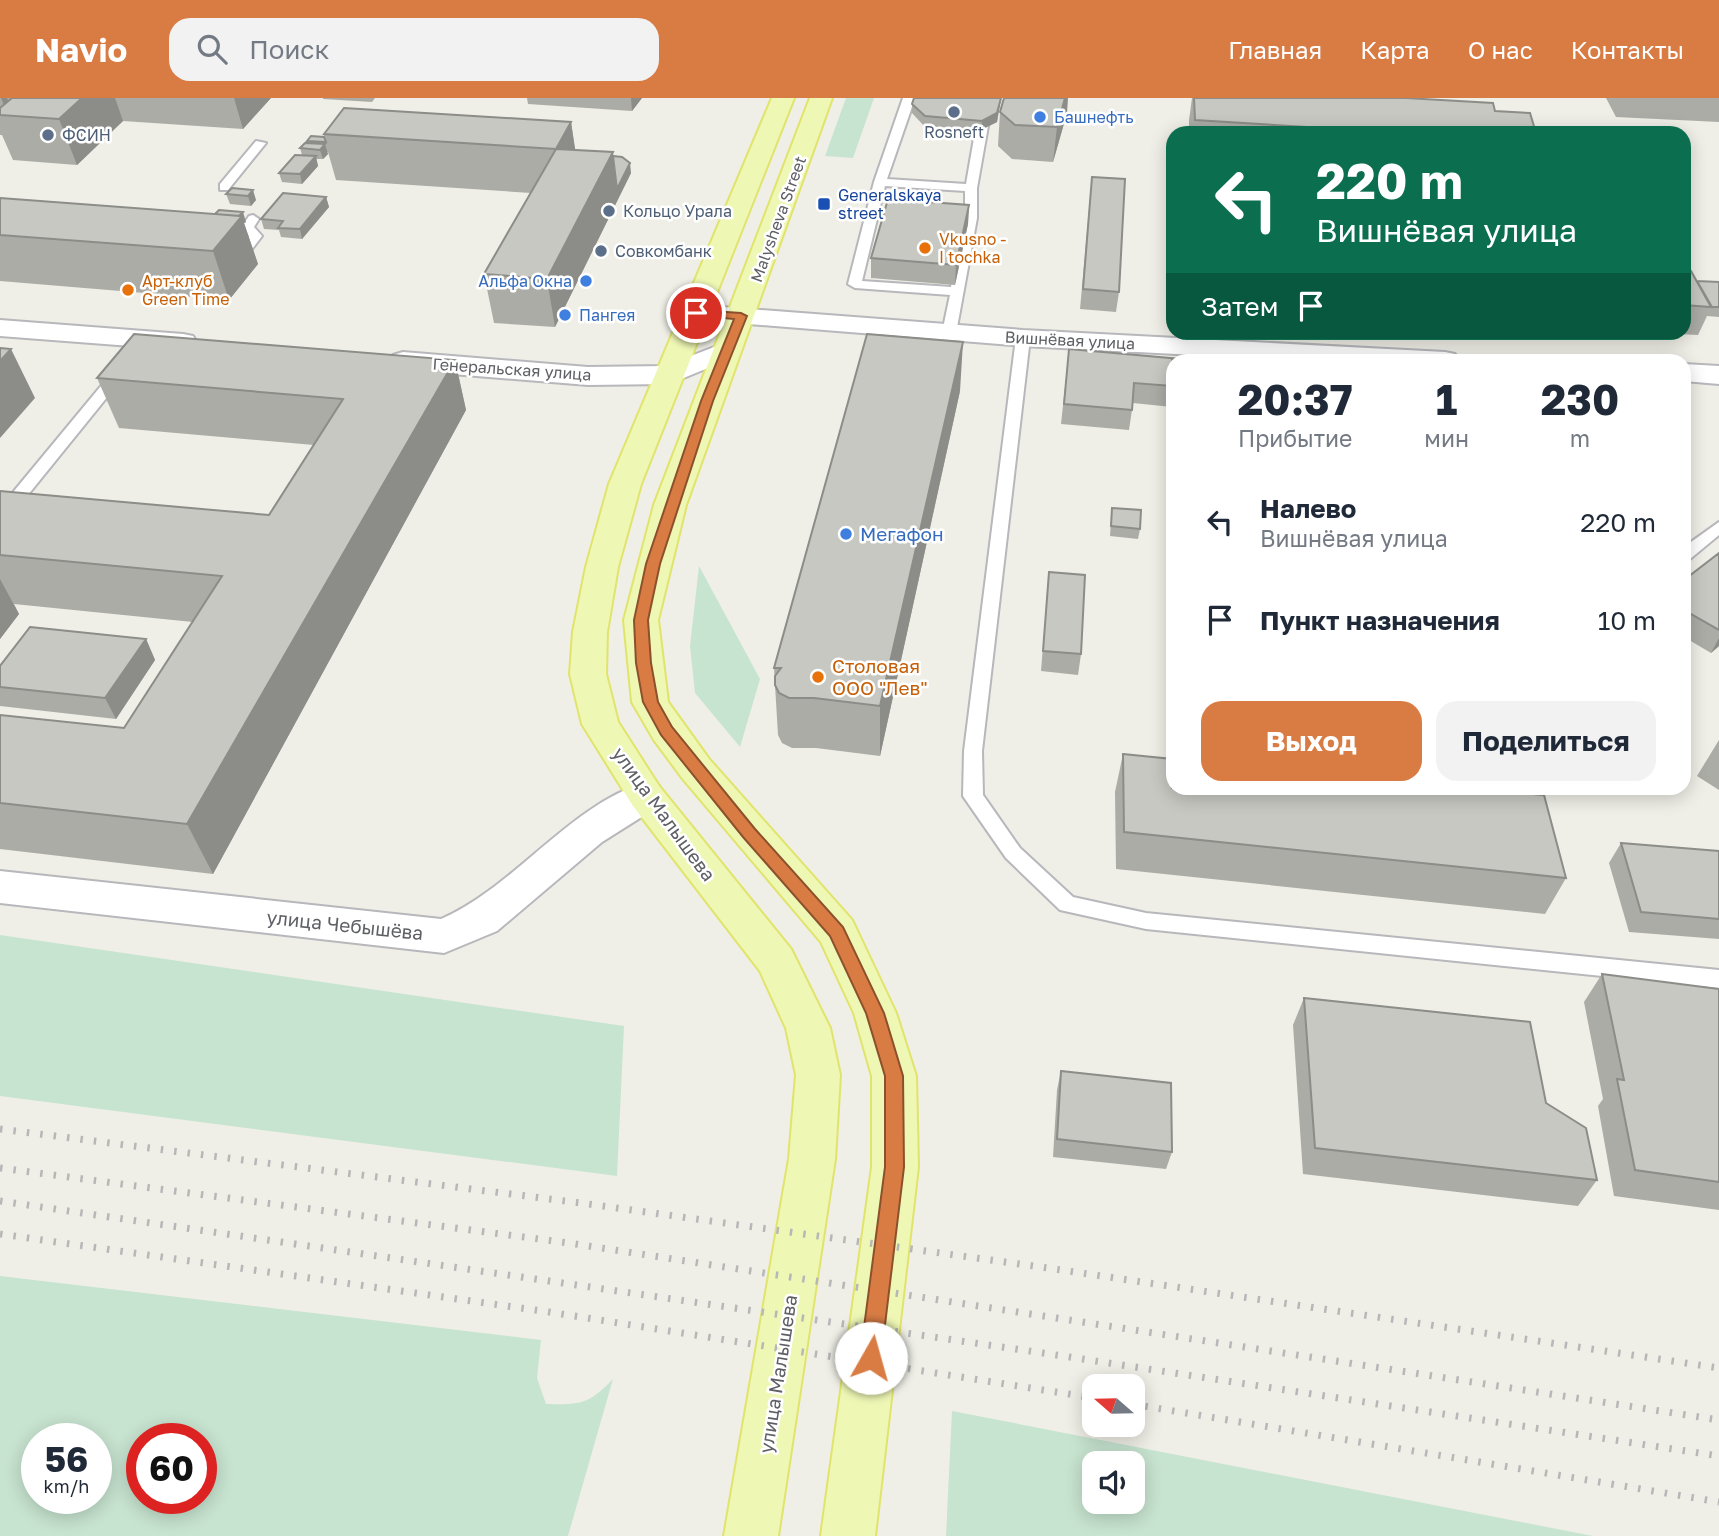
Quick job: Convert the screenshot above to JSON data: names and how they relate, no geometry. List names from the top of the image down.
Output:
{
  "streets": {
    "main road": ["Malysheva Street", "улица Малышева"],
    "street": ["Вишнёвая улица", "Генеральская улица", "улица Чебышёва"]
  },
  "crossings": [
    ["Malysheva Street", "Вишнёвая улица"],
    ["Malysheva Street", "Генеральская улица"],
    ["Вишнёвая улица", "Генеральская улица"],
    ["Вишнёвая улица", "улица Малышева"],
    ["Генеральская улица", "улица Малышева"],
    ["улица Малышева", "улица Чебышёва"]
  ],
  "places": {
    "other": [
      "Rosneft",
      "Башнефть",
      "ФСИН",
      "Кольцо Урала",
      "Vkusno - I tochka",
      "Совкомбанк",
      "Альфа Окна",
      "Арт-клуб Green Time",
      "Пангея",
      "Мегафон",
      "Столовая ООО \"Лев\""
    ],
    "transit": ["Generalskaya street"]
  },
  "north": "left",
  "page": {
    "header": "Navio",
    "search": "Поиск",
    "nav": [
      "Главная",
      "Карта",
      "О нас",
      "Контакты"
    ],
    "turn": ["220 m", "Вишнёвая улица"],
    "then": "Затем",
    "eta": [
      "20:37",
      "Прибытие",
      "1",
      "мин",
      "230",
      "m"
    ],
    "list": [
      {
        "name": "Налево",
        "note": "Вишнёвая улица",
        "value": "220 m"
      },
      {
        "name": "Пункт назначения",
        "value": "10 m"
      }
    ],
    "buttons": ["Выход", "Поделиться"],
    "speed": "56 km/h",
    "limit": "60"
  }
}
